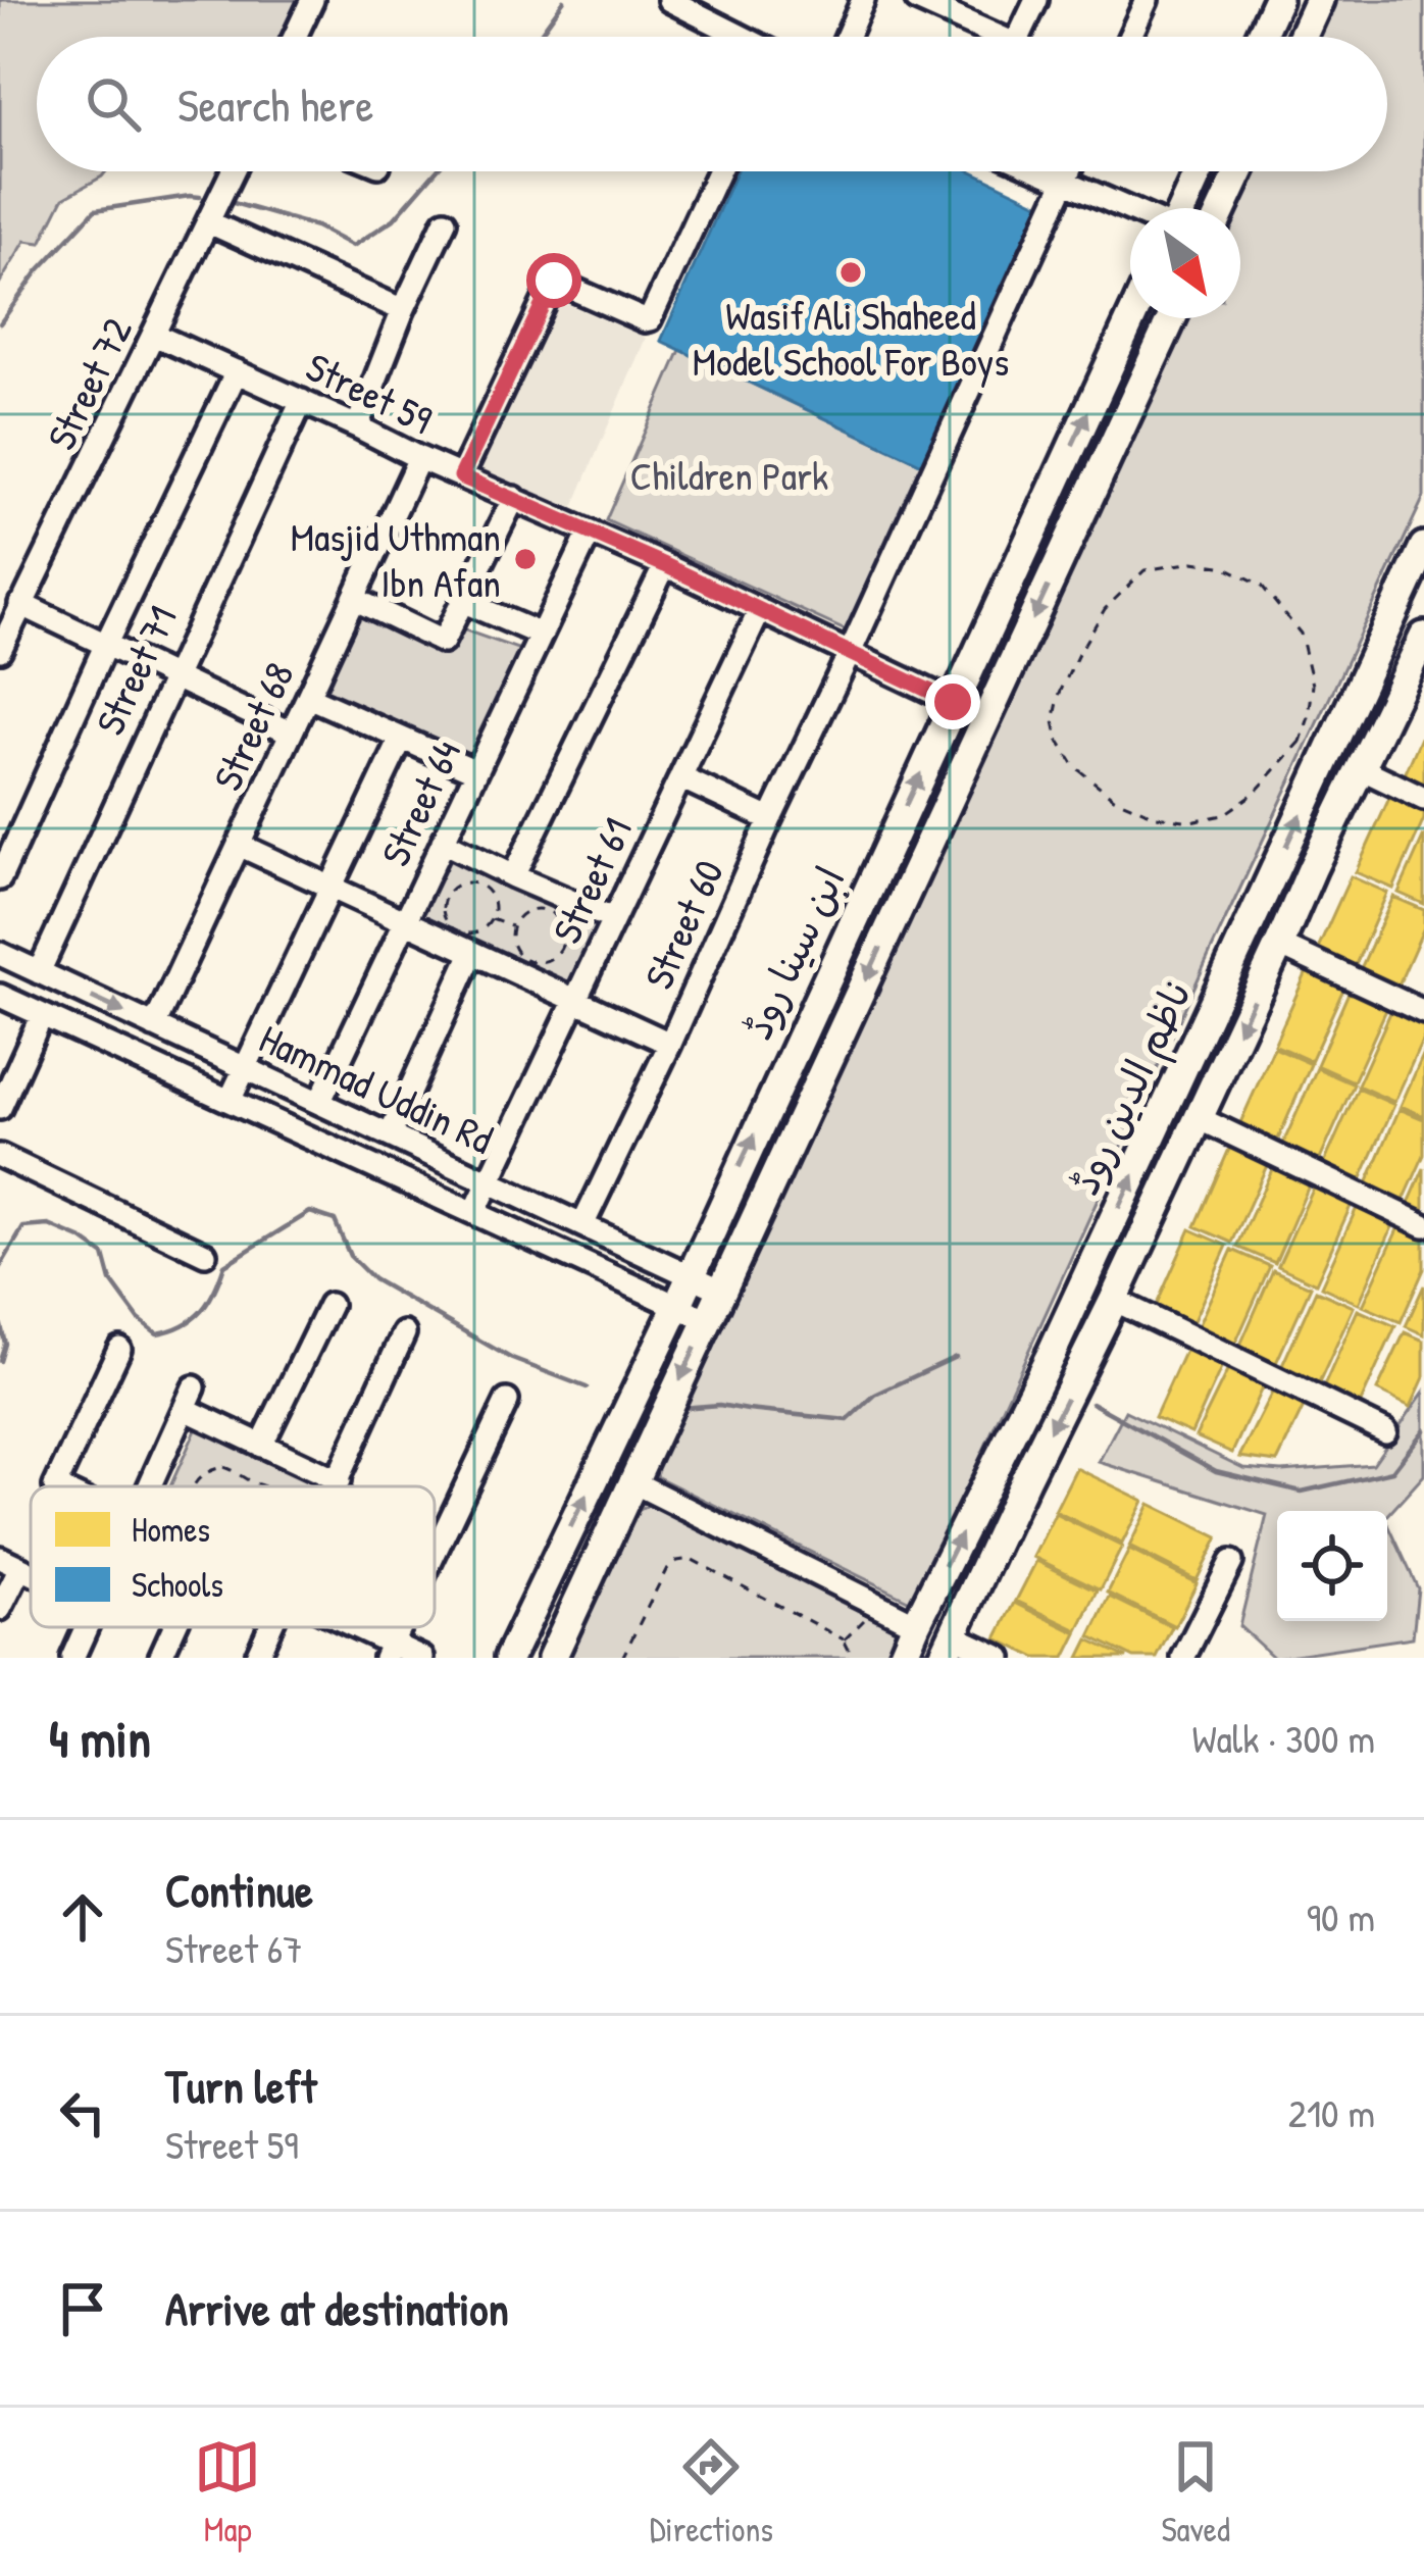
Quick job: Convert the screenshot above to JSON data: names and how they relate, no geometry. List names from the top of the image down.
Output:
{
  "streets": {
    "main road": ["ابن سینا روڈ", "ناظم الدین روڈ"],
    "street": [
      "Street 72",
      "Street 59",
      "Street 71",
      "Street 68",
      "Street 64",
      "Street 61",
      "Street 60",
      "Hammad Uddin Rd"
    ]
  },
  "crossings": [
    ["Street 72", "Street 59"],
    ["Street 59", "Street 71"],
    ["Street 59", "Street 68"],
    ["Street 59", "Street 64"],
    ["Street 59", "Street 61"],
    ["Street 59", "Street 60"],
    ["Street 59", "ابن سینا روڈ"],
    ["Street 71", "Hammad Uddin Rd"],
    ["Street 68", "Hammad Uddin Rd"],
    ["Street 64", "Hammad Uddin Rd"],
    ["Street 61", "Hammad Uddin Rd"],
    ["Street 60", "Hammad Uddin Rd"],
    ["ابن سینا روڈ", "Hammad Uddin Rd"]
  ],
  "parks": ["Children Park"],
  "places": ["Wasif Ali Shaheed Model School For Boys", "Masjid Uthman Ibn Afan"],
  "legend": ["Homes", "Schools"],
  "north": "bottom right",
  "page": {
    "search": "Search here",
    "heading": ["4 min", "Walk · 300 m"],
    "list": [
      ["Continue", "Street 67", "90 m"],
      ["Turn left", "Street 59", "210 m"],
      "Arrive at destination"
    ],
    "nav": ["Map", "Directions", "Saved"]
  }
}
